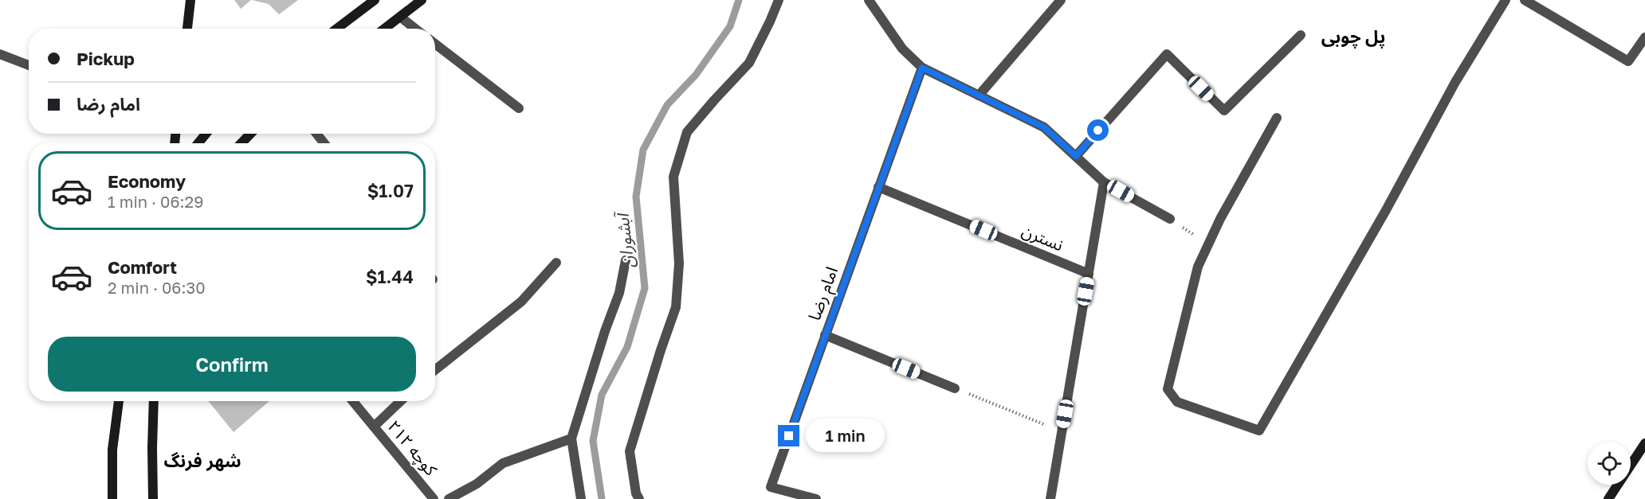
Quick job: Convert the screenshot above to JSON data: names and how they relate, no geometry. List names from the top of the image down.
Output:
{
  "streets": {
    "street": ["نسترن", "امام رضا", "کوچه ۲۱۲"]
  },
  "crossings": [
    ["نسترن", "امام رضا"]
  ],
  "districts": ["پل چوبی", "شهر فرنگ"],
  "water": ["آبشوران"],
  "page": {
    "banner": ["Pickup", "امام رضا"],
    "list": [
      {
        "name": "Economy",
        "note": "1 min · 06:29",
        "value": "$1.07"
      },
      {
        "name": "Comfort",
        "note": "2 min · 06:30",
        "value": "$1.44"
      }
    ],
    "buttons": "Confirm",
    "bubble": "1 min"
  }
}
